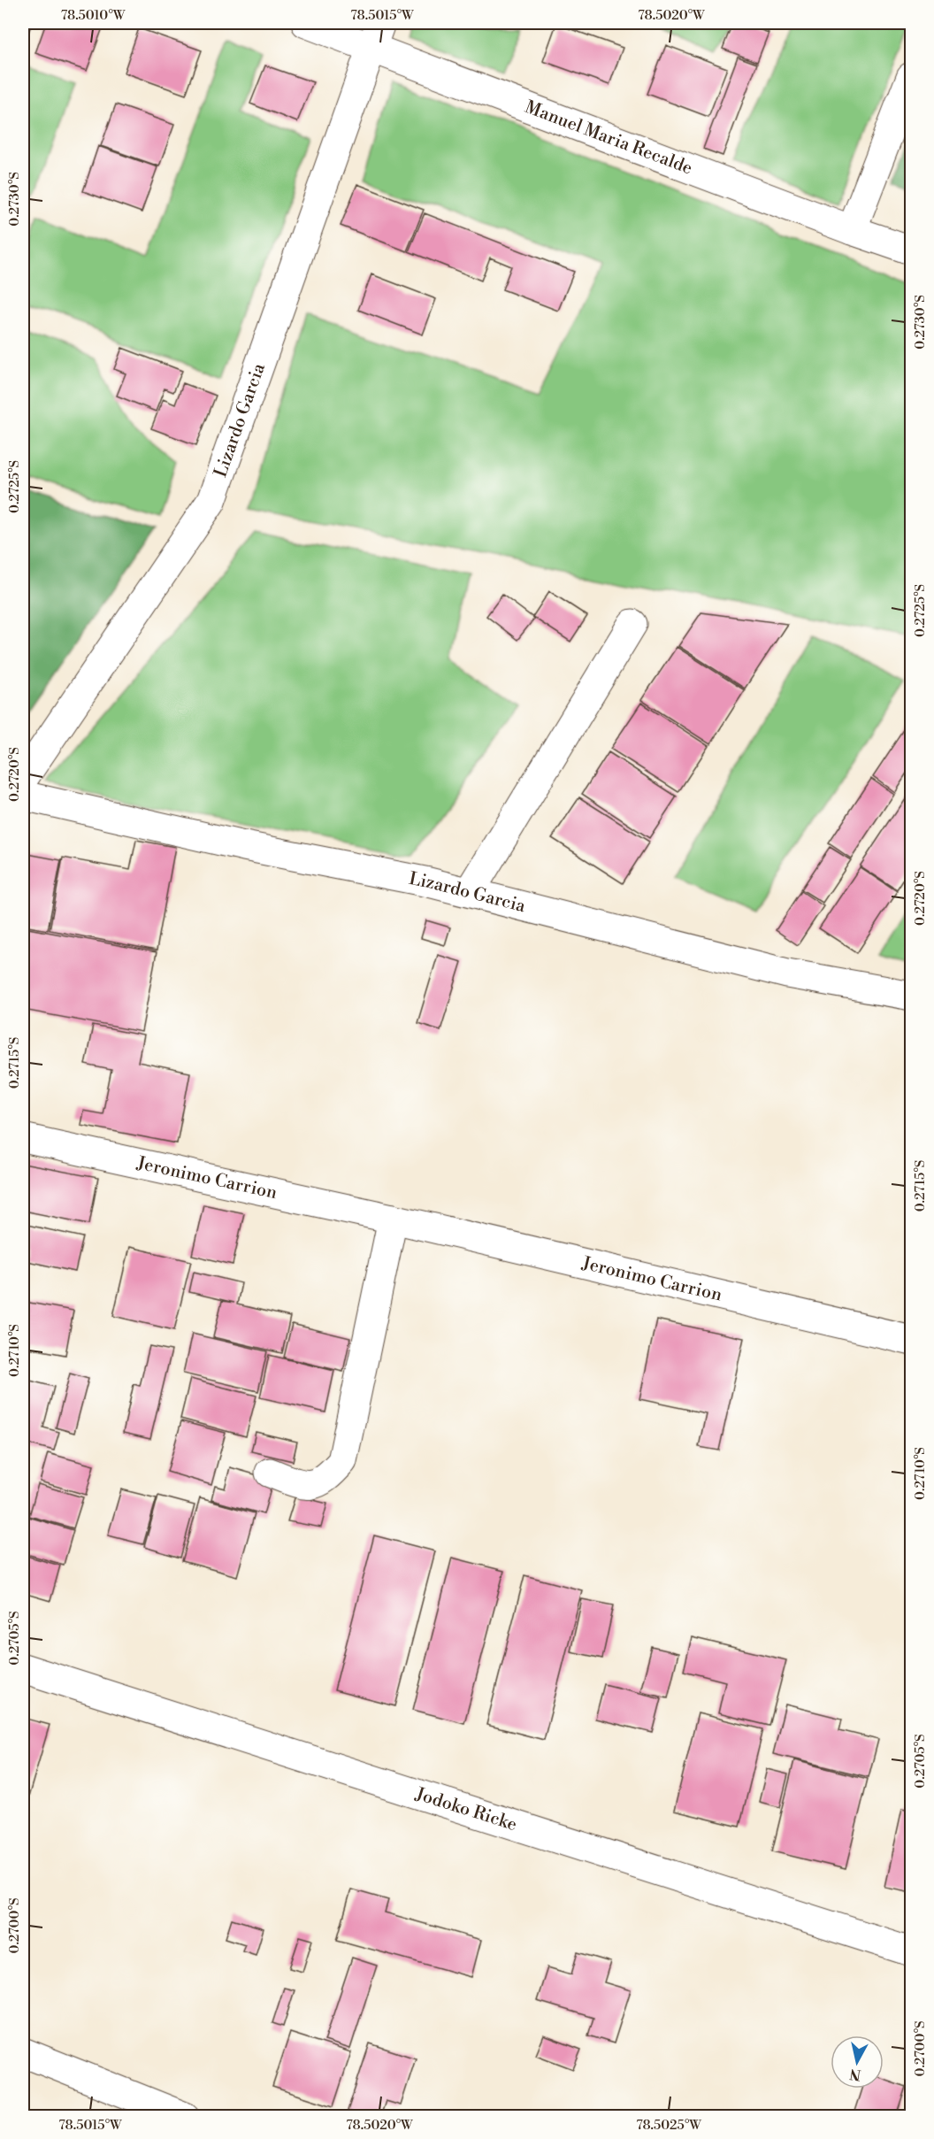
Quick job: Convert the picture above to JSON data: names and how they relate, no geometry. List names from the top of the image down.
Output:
{
  "streets": {
    "street": [
      "Manuel Maria Recalde",
      "Lizardo Garcia",
      "Jeronimo Carrion",
      "Jodoko Ricke"
    ]
  },
  "crossings": [
    ["Manuel Maria Recalde", "Lizardo Garcia"]
  ],
  "north": "bottom",
  "coordinates": [
    "78.5010°W",
    "78.5015°W",
    "78.5020°W",
    "0.2730°S",
    "0.2725°S",
    "0.2720°S",
    "0.2715°S",
    "0.2710°S",
    "0.2705°S",
    "0.2700°S",
    "78.5025°W"
  ]
}
